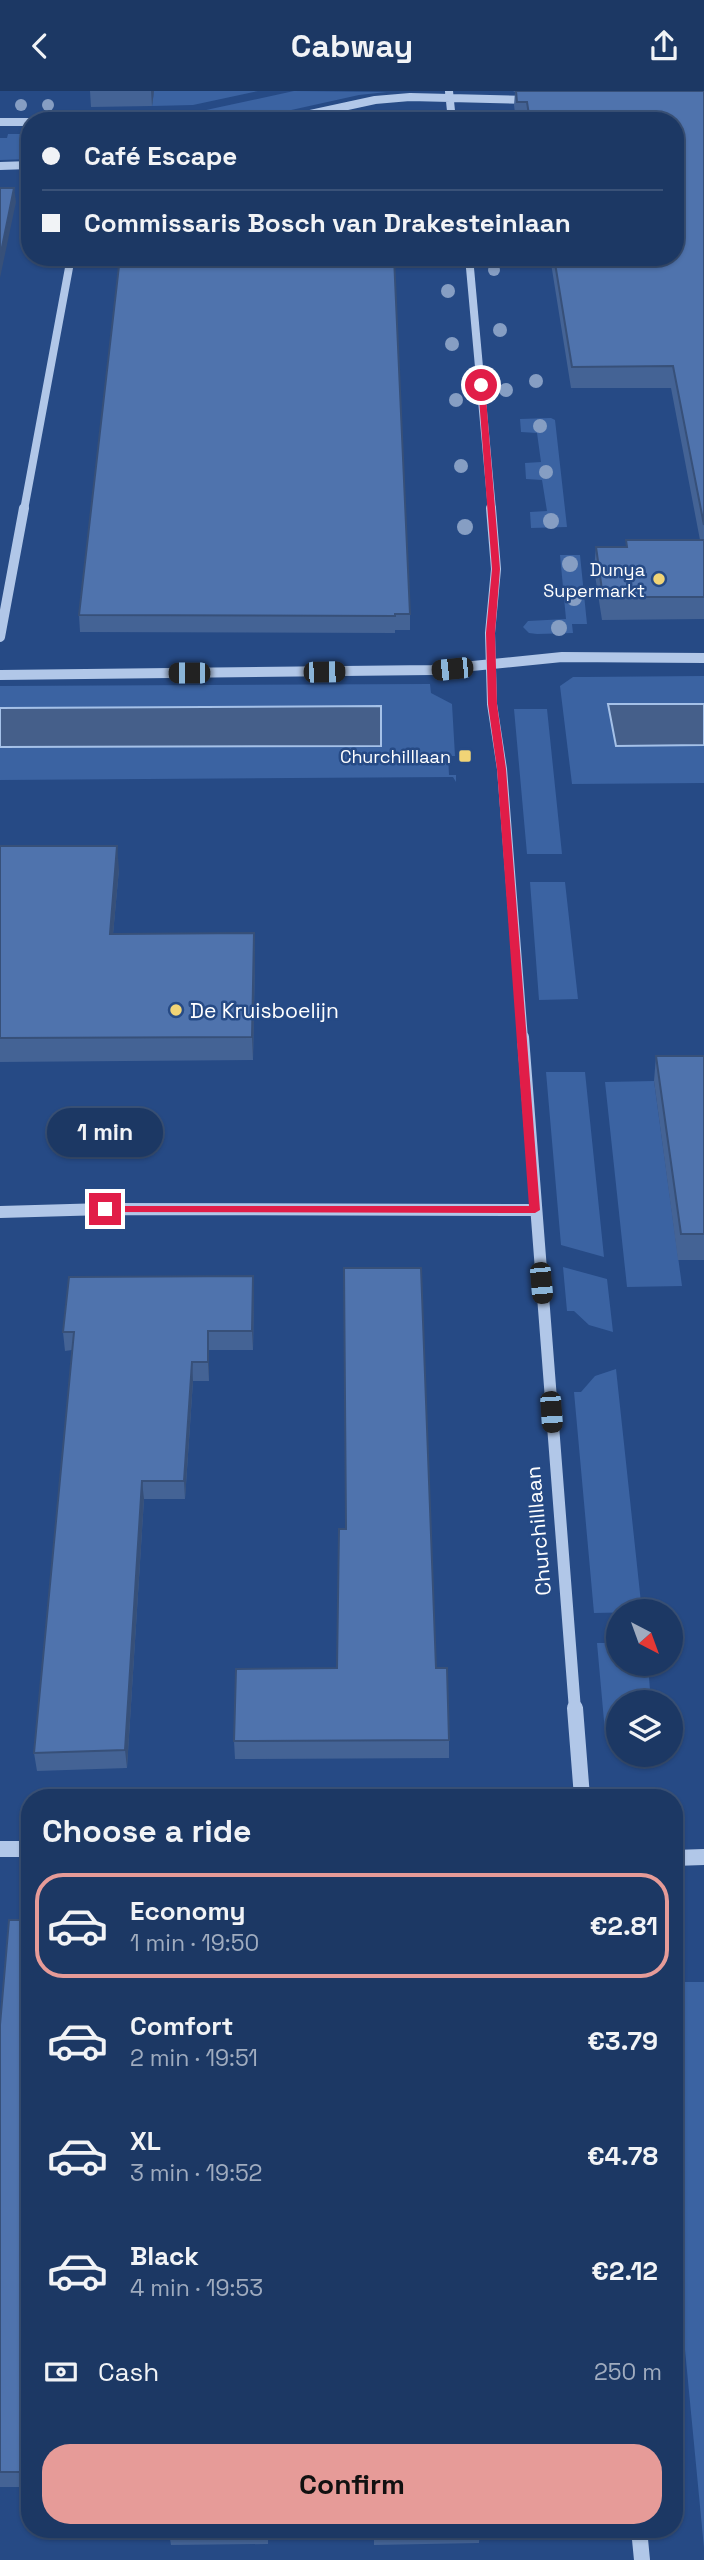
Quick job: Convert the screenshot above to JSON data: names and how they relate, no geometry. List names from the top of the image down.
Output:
{
  "streets": {
    "street": ["Churchilllaan"]
  },
  "places": {
    "other": ["Dunya Supermarkt", "De Kruisboelijn"],
    "transit": ["Churchilllaan"]
  },
  "north": "bottom right",
  "page": {
    "header": "Cabway",
    "banner": ["Café Escape", "Commissaris Bosch van Drakesteinlaan"],
    "bubble": "1 min",
    "heading": "Choose a ride",
    "list": [
      {
        "name": "Economy",
        "note": "1 min · 19:50",
        "value": "€2.81"
      },
      {
        "name": "Comfort",
        "note": "2 min · 19:51",
        "value": "€3.79"
      },
      {
        "name": "XL",
        "note": "3 min · 19:52",
        "value": "€4.78"
      },
      {
        "name": "Black",
        "note": "4 min · 19:53",
        "value": "€2.12"
      }
    ],
    "pay": ["Cash", "250 m"],
    "buttons": "Confirm"
  }
}
